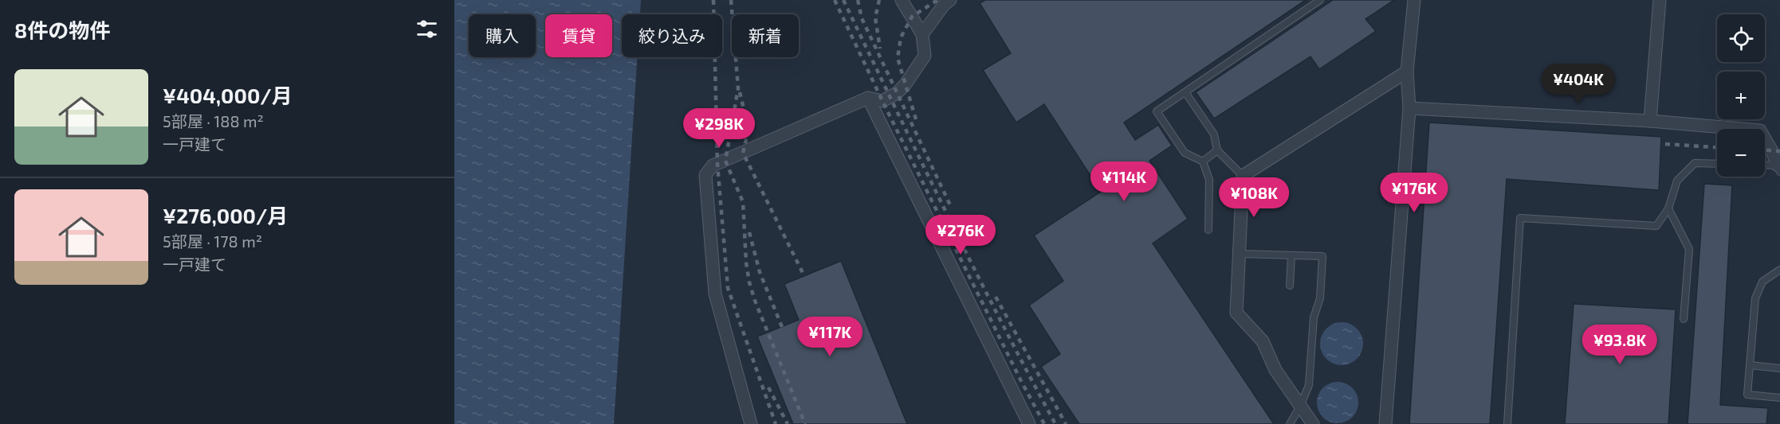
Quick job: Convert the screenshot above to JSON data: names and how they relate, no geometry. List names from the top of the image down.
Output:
{
  "page": {
    "heading": "8件の物件",
    "map_buttons": ["+", "−"],
    "chip": [
      "購入",
      "賃貸",
      "絞り込み",
      "新着"
    ],
    "list": [
      {
        "name": "¥404,000/月",
        "note": "5部屋 · 188 m² · 一戸建て"
      },
      {
        "name": "¥276,000/月",
        "note": "5部屋 · 178 m² · 一戸建て"
      }
    ],
    "price": [
      "¥404K",
      "¥298K",
      "¥114K",
      "¥176K",
      "¥108K",
      "¥276K",
      "¥117K",
      "¥93.8K"
    ]
  }
}
